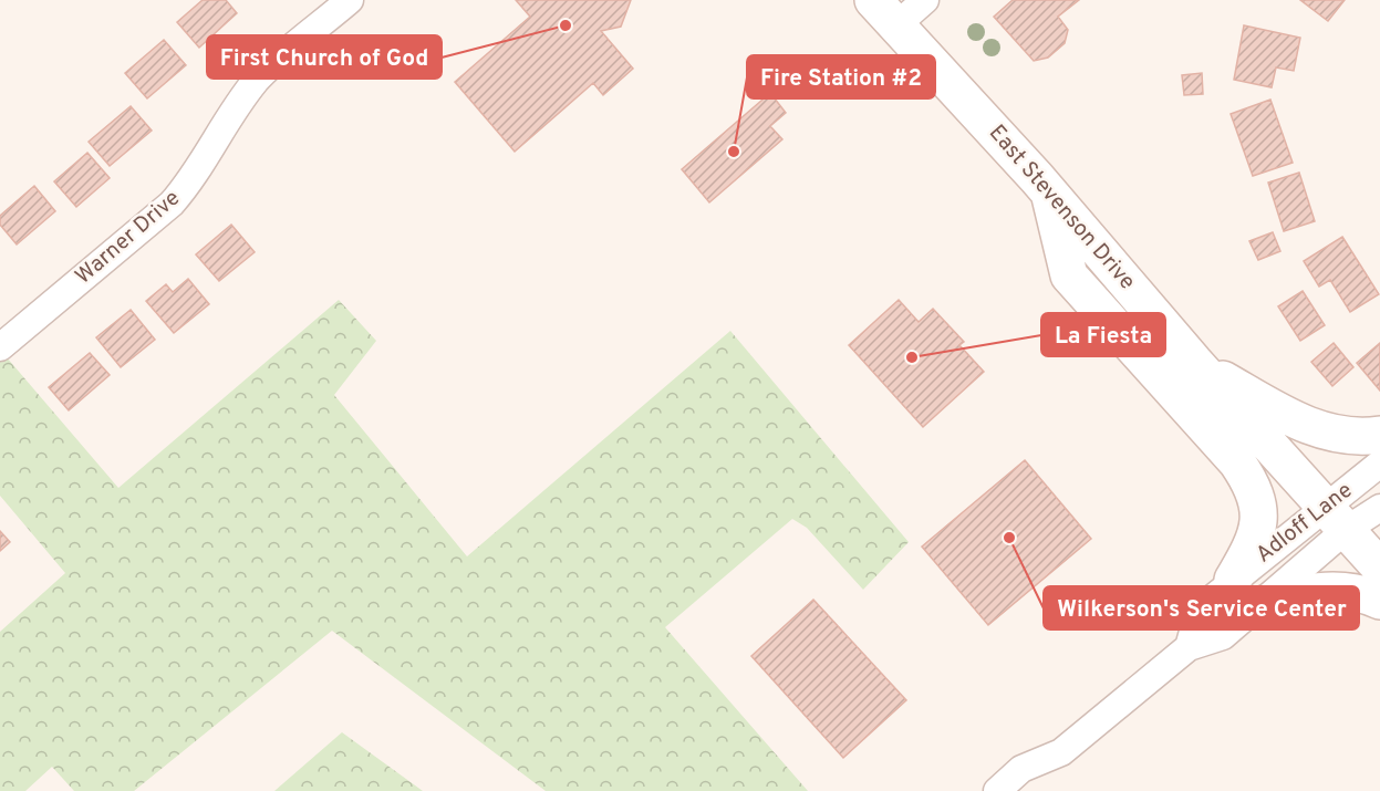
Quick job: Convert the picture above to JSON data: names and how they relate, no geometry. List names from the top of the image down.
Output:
{
  "streets": {
    "main road": ["East Stevenson Drive"],
    "street": ["Warner Drive", "Adloff Lane"]
  },
  "crossings": [
    ["East Stevenson Drive", "Adloff Lane"]
  ],
  "places": [
    "First Church of God",
    "Fire Station #2",
    "La Fiesta",
    "Wilkerson's Service Center"
  ]
}
